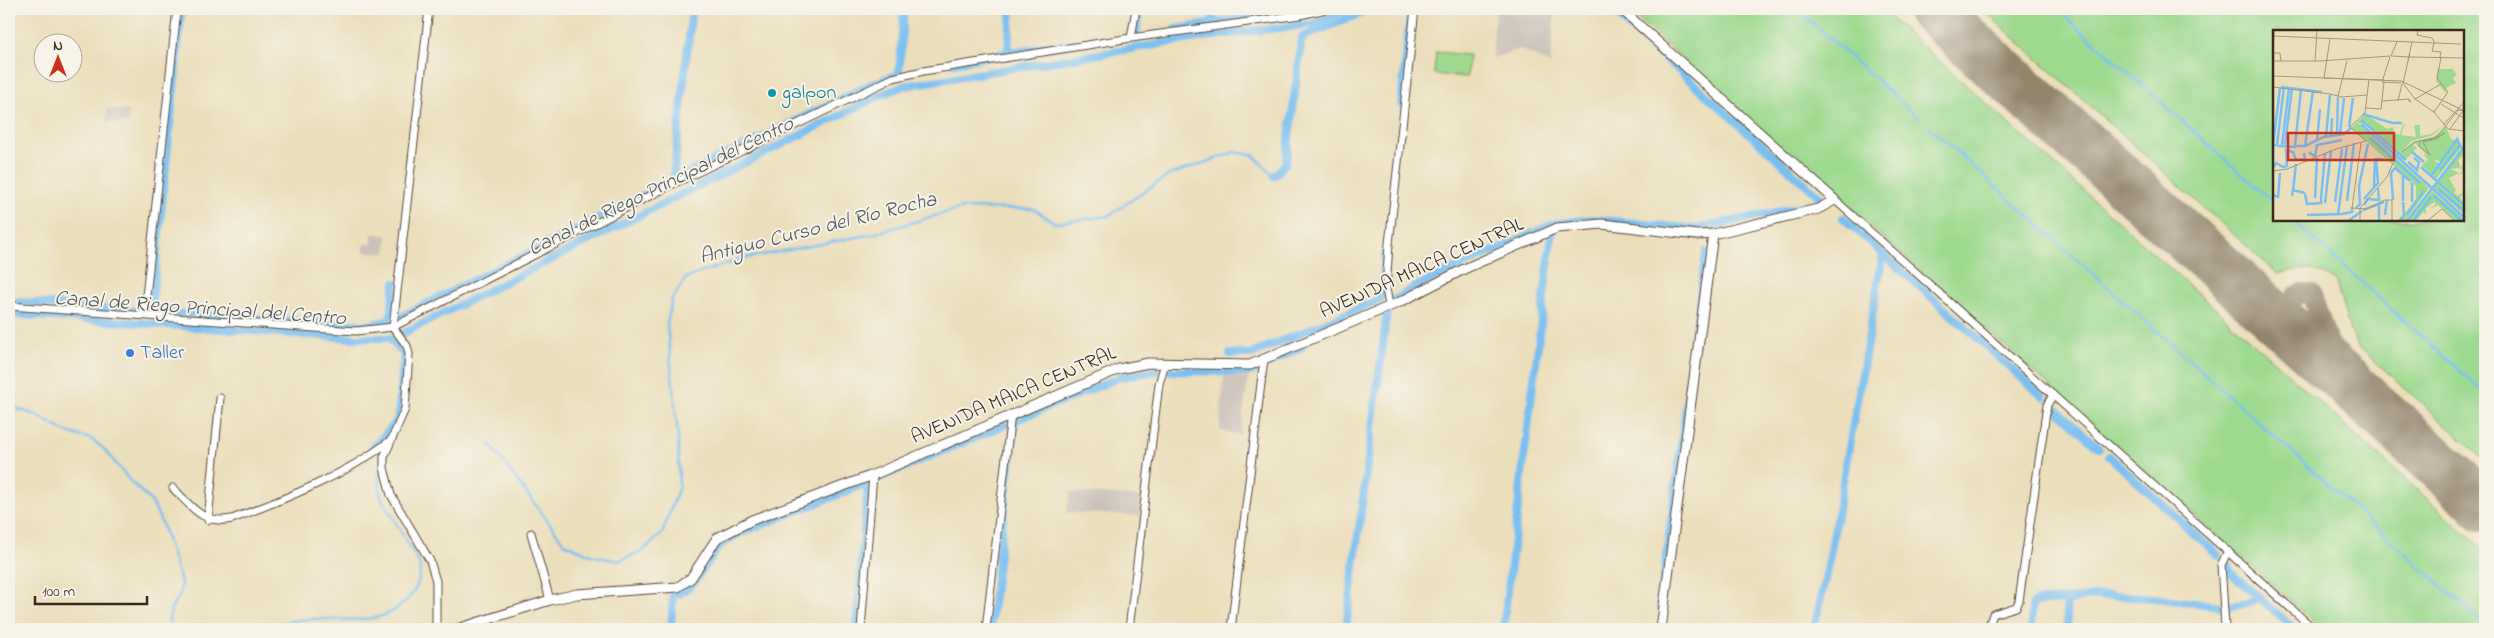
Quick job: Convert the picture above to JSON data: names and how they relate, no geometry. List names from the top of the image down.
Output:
{
  "streets": {
    "street": ["AVENIDA MAICA CENTRAL"]
  },
  "water": ["Canal de Riego Principal del Centro", "Antiguo Curso del Río Rocha"],
  "places": ["galpon", "Taller"],
  "scale_bar": "100 m",
  "north": "top"
}
